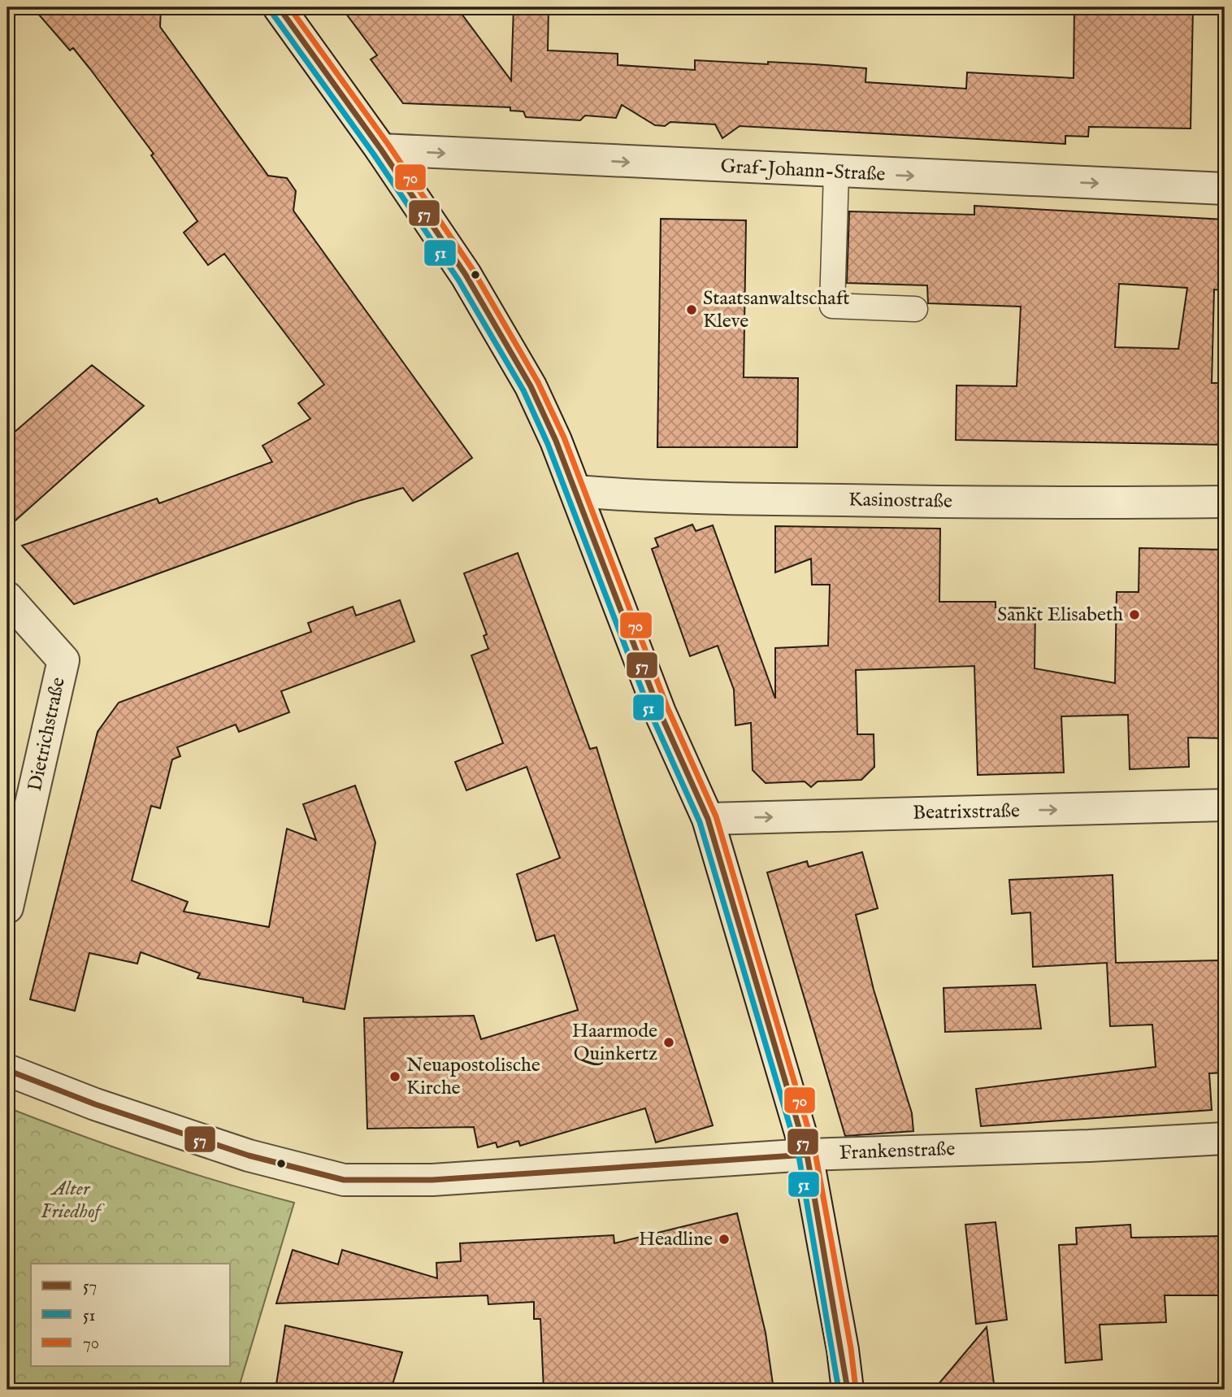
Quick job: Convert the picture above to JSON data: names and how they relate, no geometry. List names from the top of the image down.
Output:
{
  "streets": {
    "street": [
      "Graf-Johann-Straße",
      "Kasinostraße",
      "Dietrichstraße",
      "Beatrixstraße",
      "Frankenstraße"
    ]
  },
  "one_way": ["Graf-Johann-Straße", "Beatrixstraße"],
  "parks": ["Alter Friedhof"],
  "places": [
    "Staatsanwaltschaft Kleve",
    "Sankt Elisabeth",
    "Haarmode Quinkertz",
    "Neuapostolische Kirche",
    "Headline"
  ],
  "lines": ["transit line 57", "transit line 70", "transit line 51"],
  "legend": ["57", "51", "70"]
}
